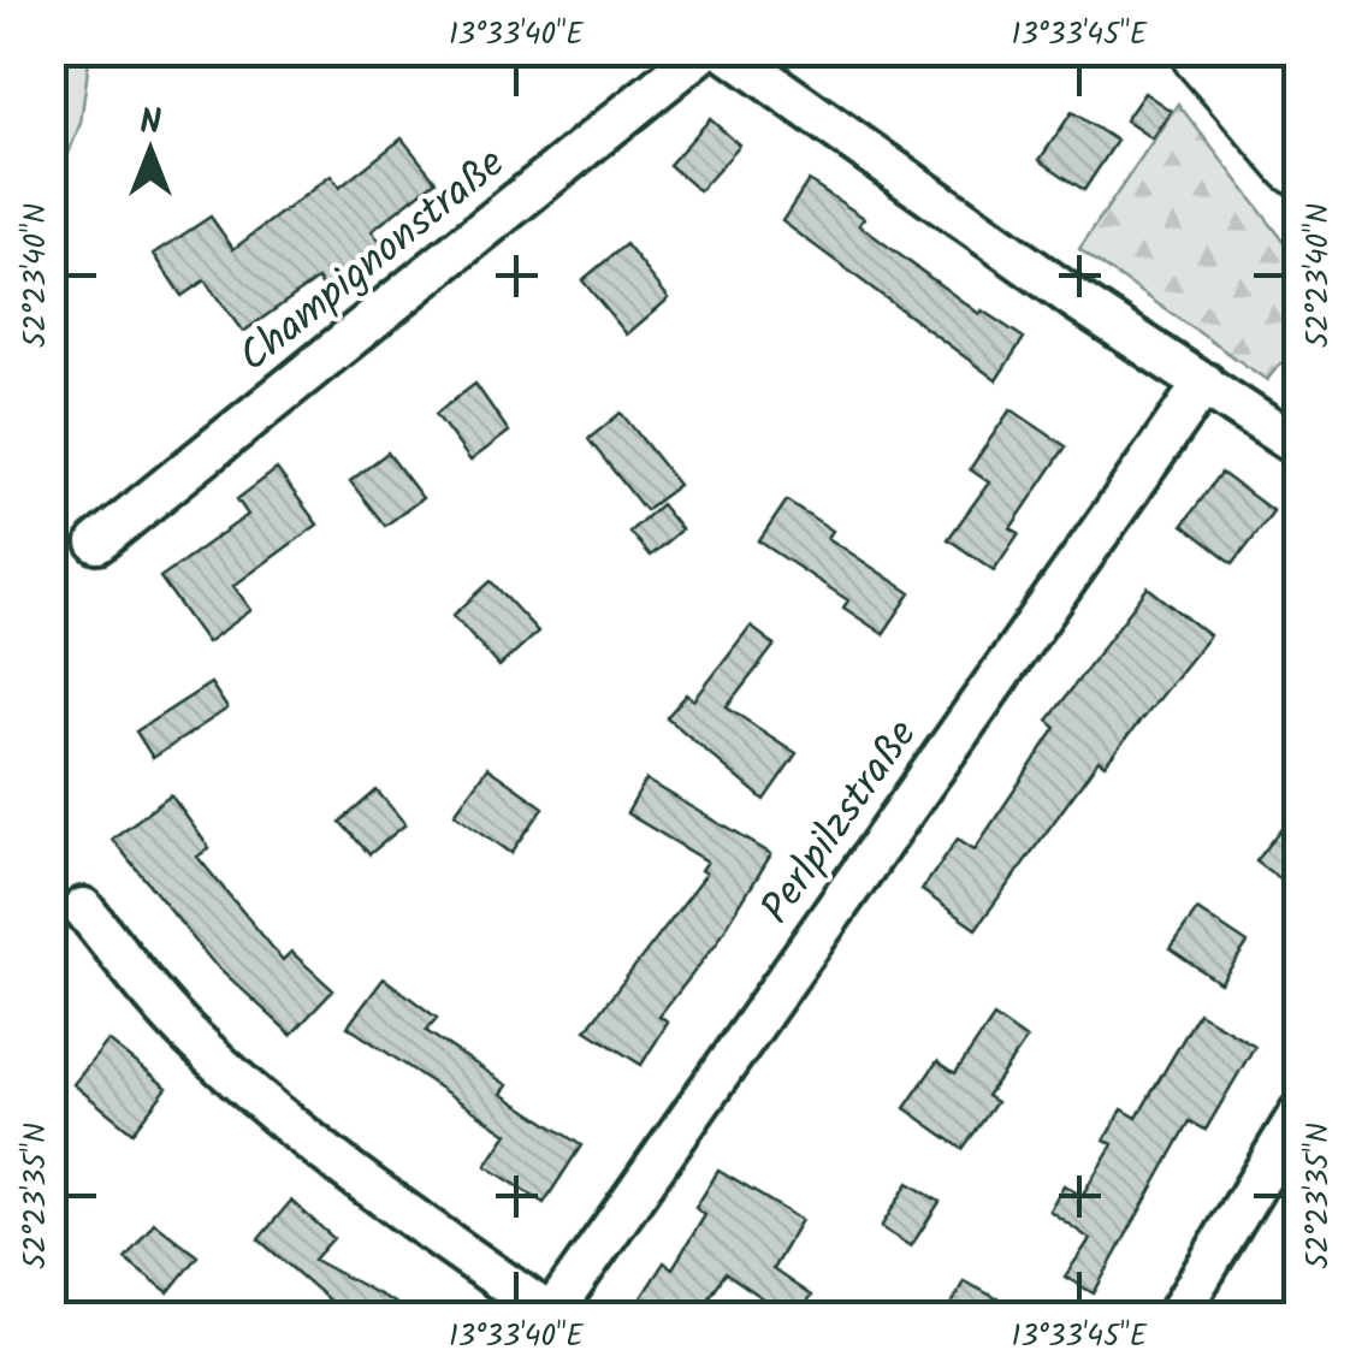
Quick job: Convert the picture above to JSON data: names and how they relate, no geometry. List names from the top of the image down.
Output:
{
  "streets": {
    "street": ["Champignonstraße", "Perlpilzstraße"]
  },
  "north": "top",
  "coordinates": [
    "13°33'40\"E",
    "13°33'45\"E",
    "52°23'40\"N",
    "52°23'35\"N"
  ]
}
